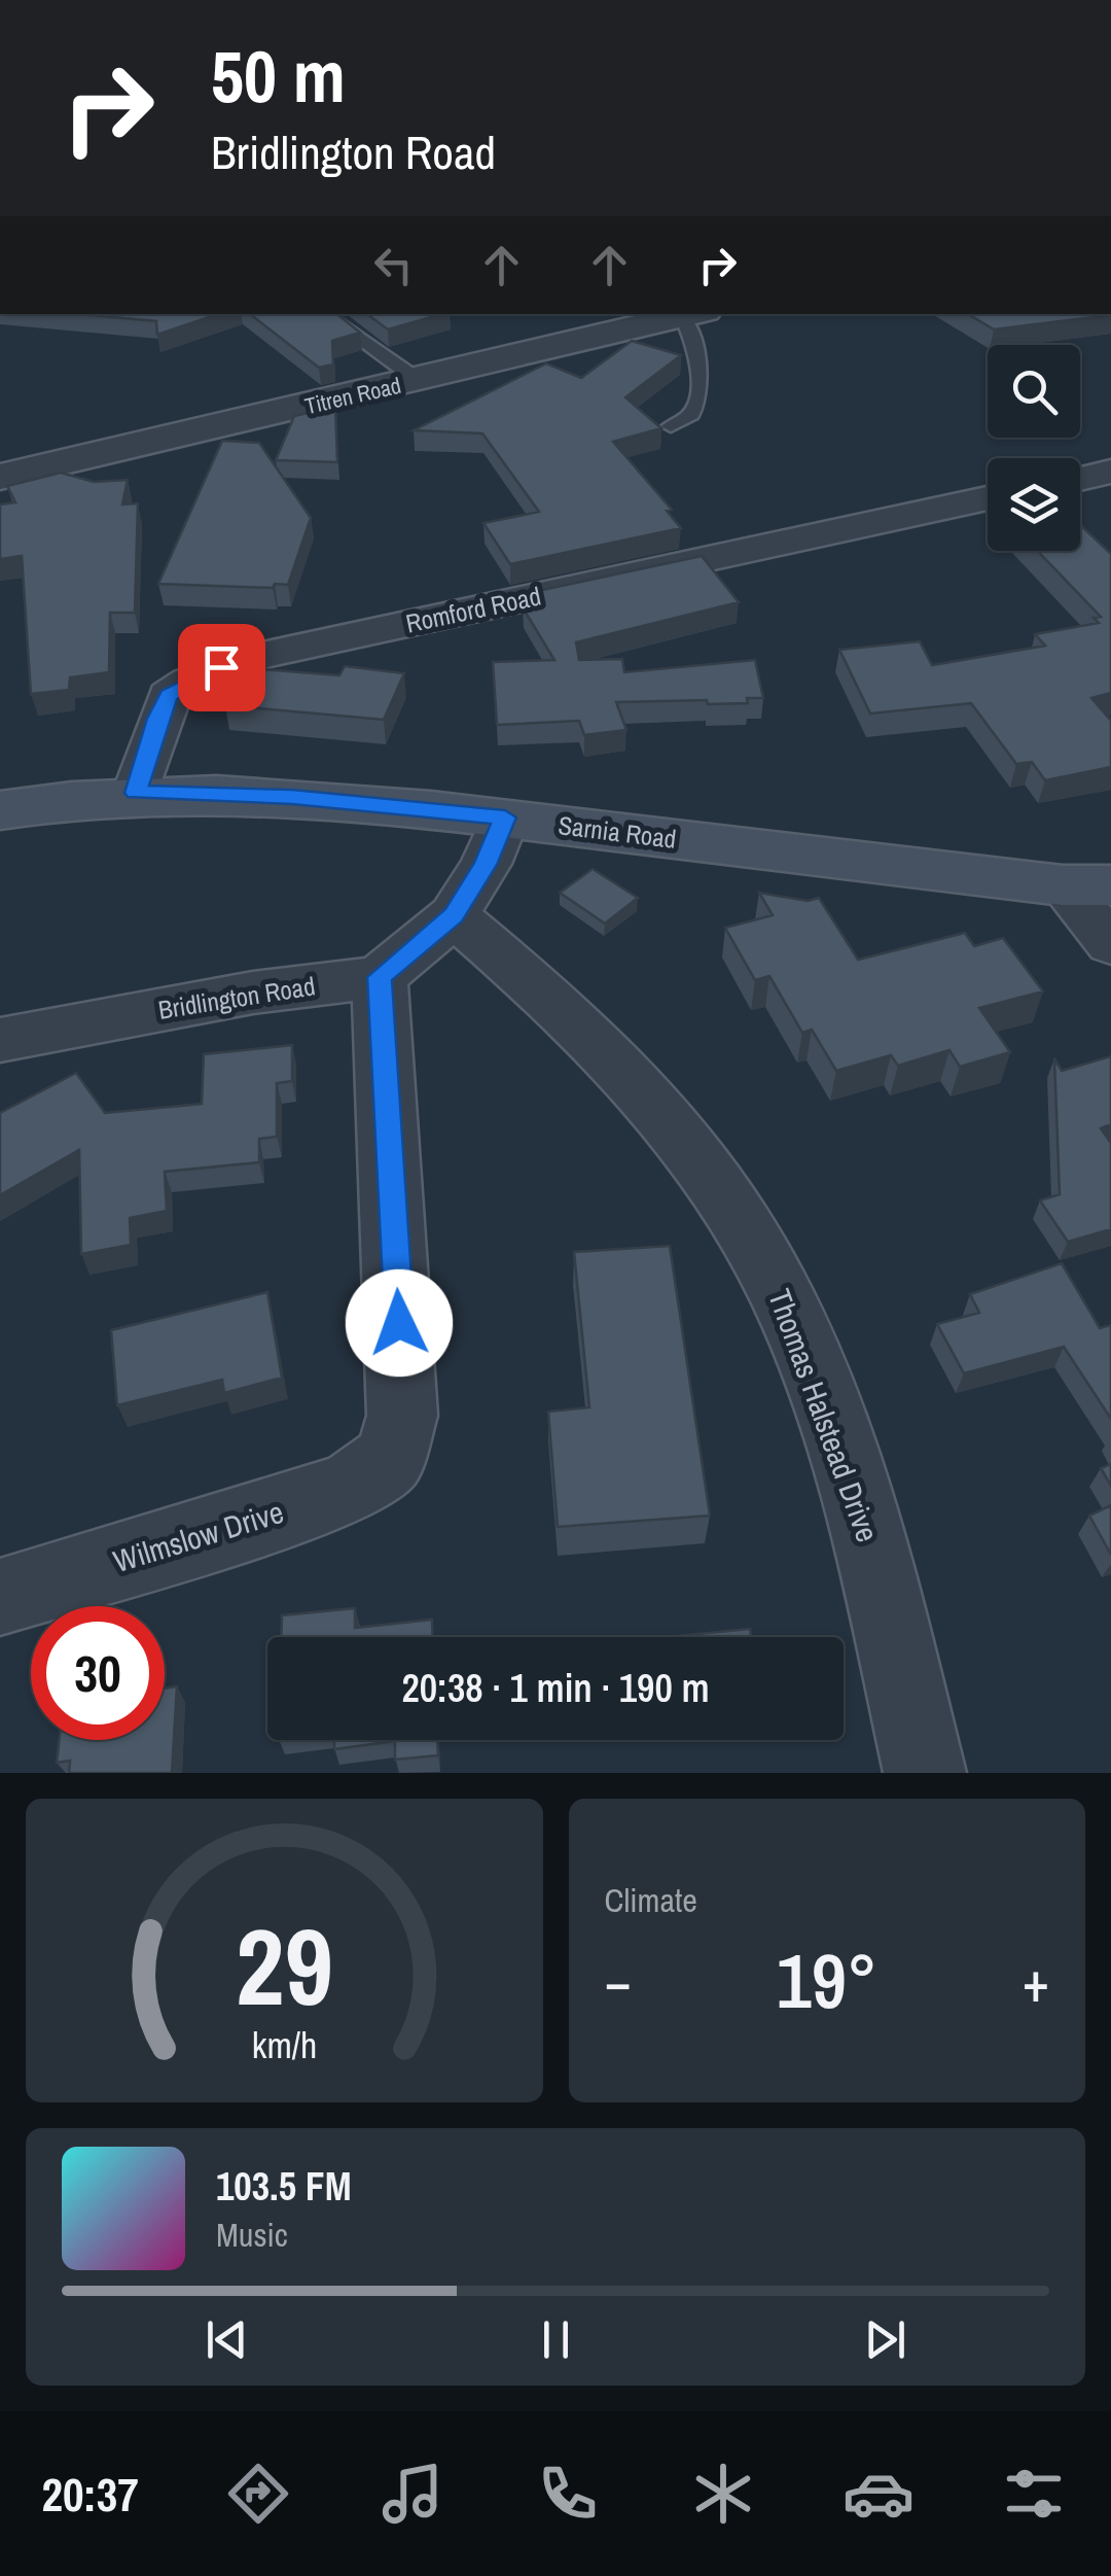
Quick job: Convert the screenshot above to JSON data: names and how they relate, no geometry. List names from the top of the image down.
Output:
{
  "streets": {
    "main road": ["Sarnia Road"],
    "street": [
      "Titren Road",
      "Romford Road",
      "Bridlington Road",
      "Thomas Halstead Drive",
      "Wilmslow Drive"
    ]
  },
  "crossings": [
    ["Romford Road", "Sarnia Road"],
    ["Bridlington Road", "Wilmslow Drive"]
  ],
  "page": {
    "turn": ["50 m", "Bridlington Road"],
    "limit": "30",
    "trip": "20:38 · 1 min · 190 m",
    "tile": "Climate",
    "heat": ["−", "19°", "+"],
    "song": ["103.5 FM", "Music"],
    "tabs": "20:37",
    "gauge": ["29", "km/h"]
  }
}
